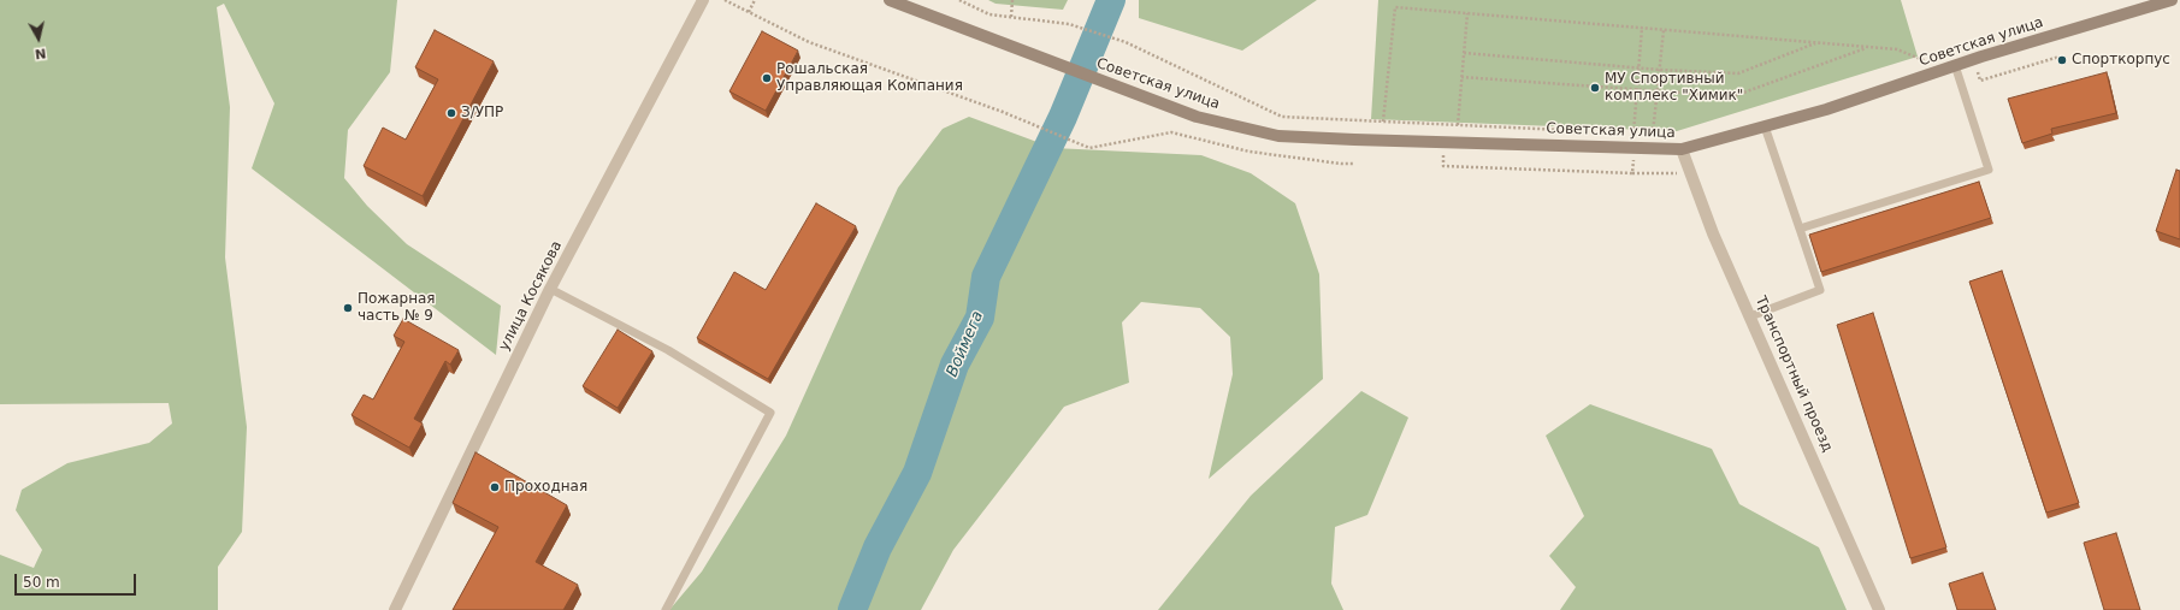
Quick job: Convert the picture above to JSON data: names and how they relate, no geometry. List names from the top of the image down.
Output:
{
  "streets": {
    "street": ["Советская улица", "улица Косякова", "Транспортный проезд"]
  },
  "crossings": [
    ["Советская улица", "Транспортный проезд"]
  ],
  "water": ["Воймега"],
  "places": [
    "Спорткорпус",
    "Рошальская Управляющая Компания",
    "МУ Спортивный комплекс \"Химик\"",
    "З/УПР",
    "Пожарная часть № 9",
    "Проходная"
  ],
  "scale_bar": "50 m",
  "north": "bottom"
}
